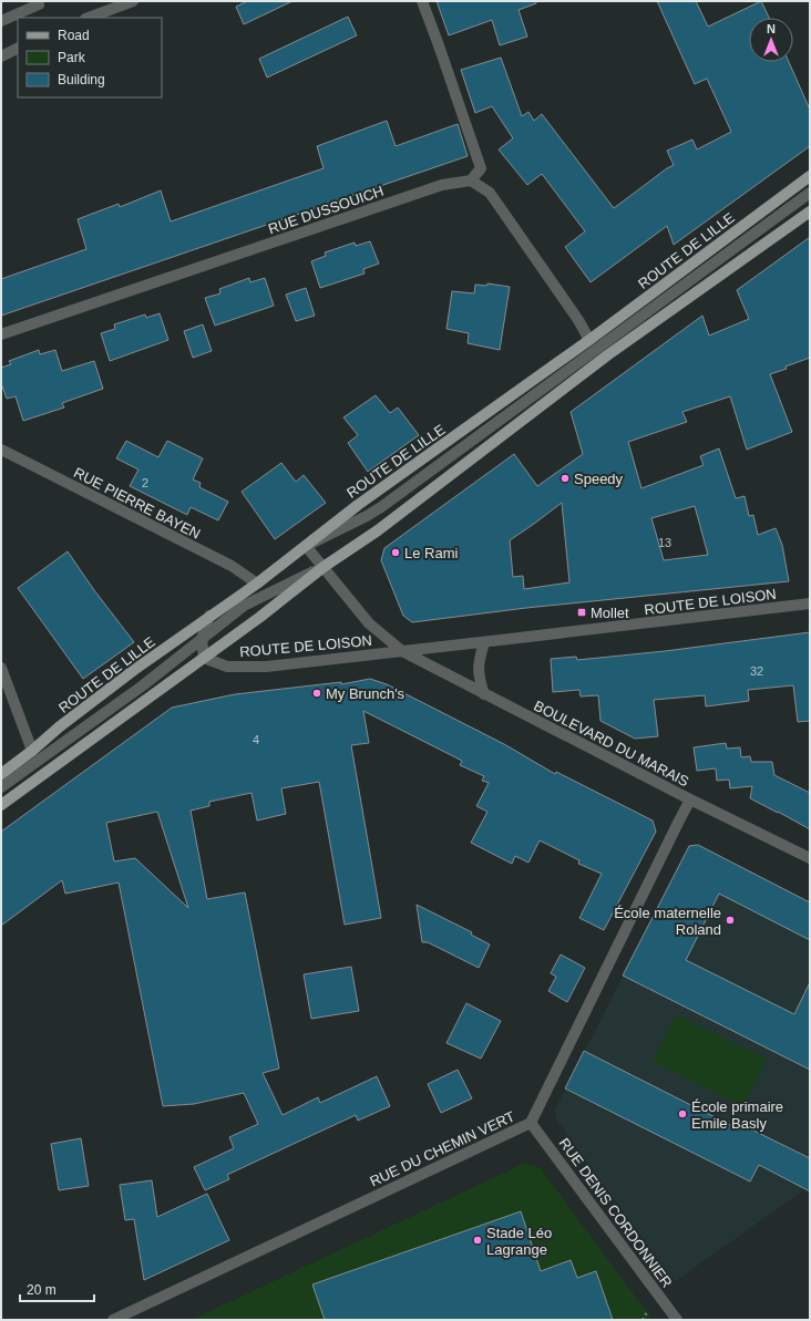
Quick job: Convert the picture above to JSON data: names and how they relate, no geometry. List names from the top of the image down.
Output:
{
  "streets": {
    "main road": ["ROUTE DE LILLE"],
    "street": [
      "RUE DUSSOUICH",
      "RUE PIERRE BAYEN",
      "ROUTE DE LOISON",
      "BOULEVARD DU MARAIS",
      "RUE DU CHEMIN VERT",
      "RUE DENIS CORDONNIER"
    ]
  },
  "crossings": [
    ["ROUTE DE LILLE", "RUE PIERRE BAYEN"],
    ["ROUTE DE LILLE", "ROUTE DE LOISON"],
    ["ROUTE DE LOISON", "BOULEVARD DU MARAIS"],
    ["BOULEVARD DU MARAIS", "RUE DU CHEMIN VERT"],
    ["RUE DU CHEMIN VERT", "RUE DENIS CORDONNIER"]
  ],
  "places": {
    "other": [
      "Speedy",
      "Le Rami",
      "My Brunch's",
      "École maternelle Roland",
      "École primaire Emile Basly",
      "Stade Léo Lagrange"
    ],
    "transit": ["Mollet"]
  },
  "house_numbers": [
    "2",
    "13",
    "32",
    "4"
  ],
  "legend": ["Road", "Park", "Building"],
  "scale_bar": "20 m",
  "north": "top"
}
